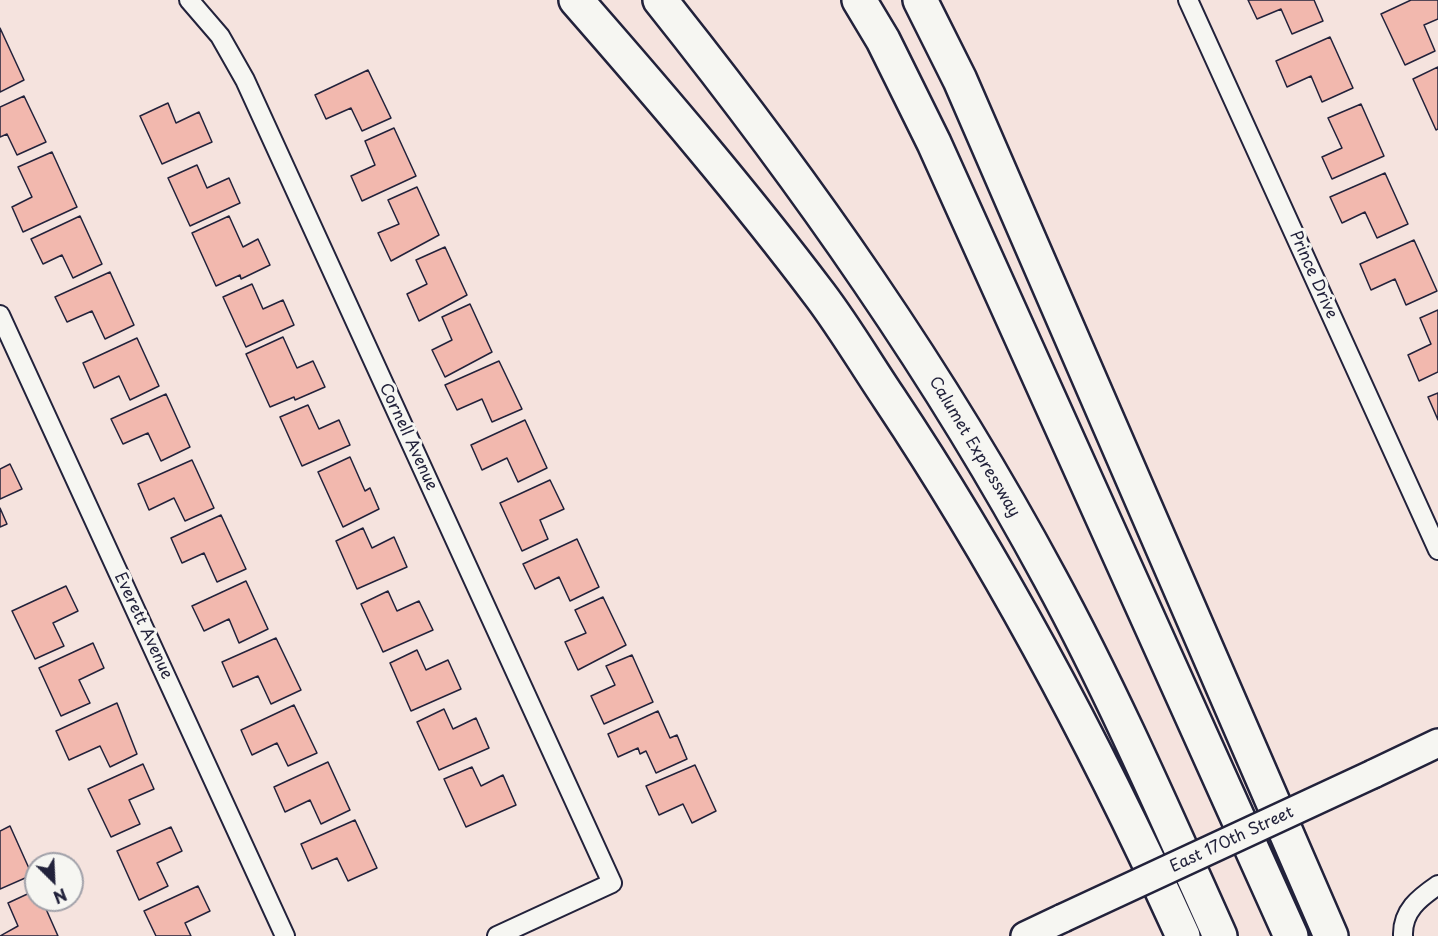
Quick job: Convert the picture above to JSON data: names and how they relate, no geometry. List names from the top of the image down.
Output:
{
  "streets": {
    "highway": ["Calumet Expressway"],
    "street": [
      "Prince Drive",
      "Cornell Avenue",
      "Everett Avenue",
      "East 170th Street"
    ]
  },
  "north": "bottom right"
}
